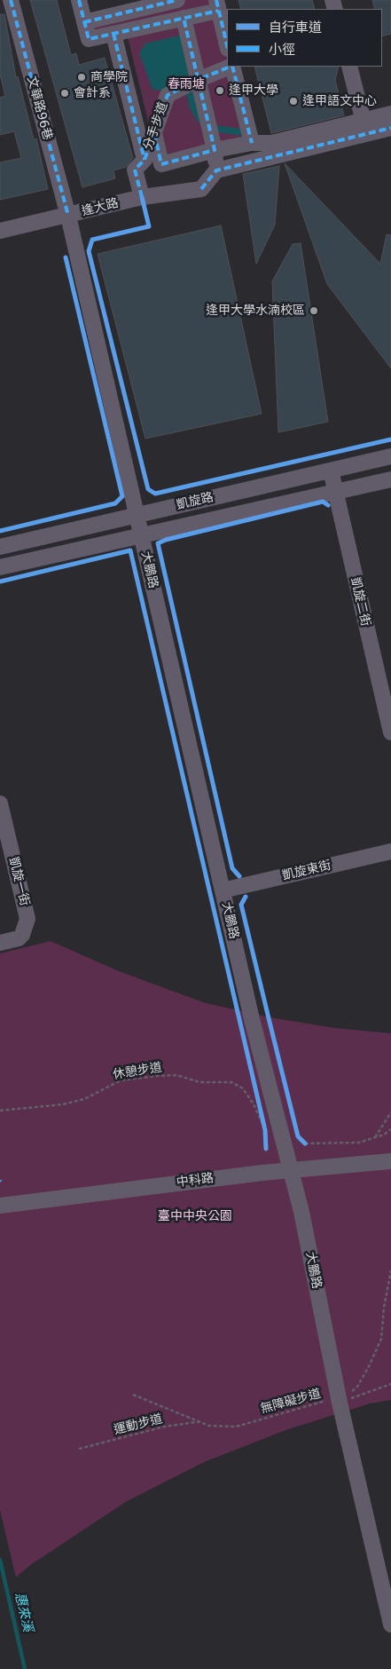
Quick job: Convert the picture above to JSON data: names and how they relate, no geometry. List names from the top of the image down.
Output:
{
  "streets": {
    "street": [
      "文華路96巷",
      "分手步道",
      "逢大路",
      "凱旋路",
      "大鵬路",
      "凱旋二街",
      "凱旋東街",
      "凱旋一街",
      "中科路"
    ],
    "path": ["休憩步道", "無障礙步道", "運動步道"]
  },
  "crossings": [
    ["文華路96巷", "逢大路"],
    ["文華路96巷", "大鵬路"],
    ["分手步道", "逢大路"],
    ["逢大路", "大鵬路"],
    ["凱旋路", "大鵬路"],
    ["凱旋路", "凱旋二街"],
    ["大鵬路", "凱旋東街"],
    ["大鵬路", "中科路"],
    ["大鵬路", "無障礙步道"],
    ["無障礙步道", "運動步道"]
  ],
  "water": ["惠來溪"],
  "parks": ["春雨塘", "臺中中央公園"],
  "places": [
    "商學院",
    "逢甲大學",
    "會計系",
    "逢甲語文中心",
    "逢甲大學水湳校區"
  ],
  "legend": ["自行車道", "小徑"]
}
